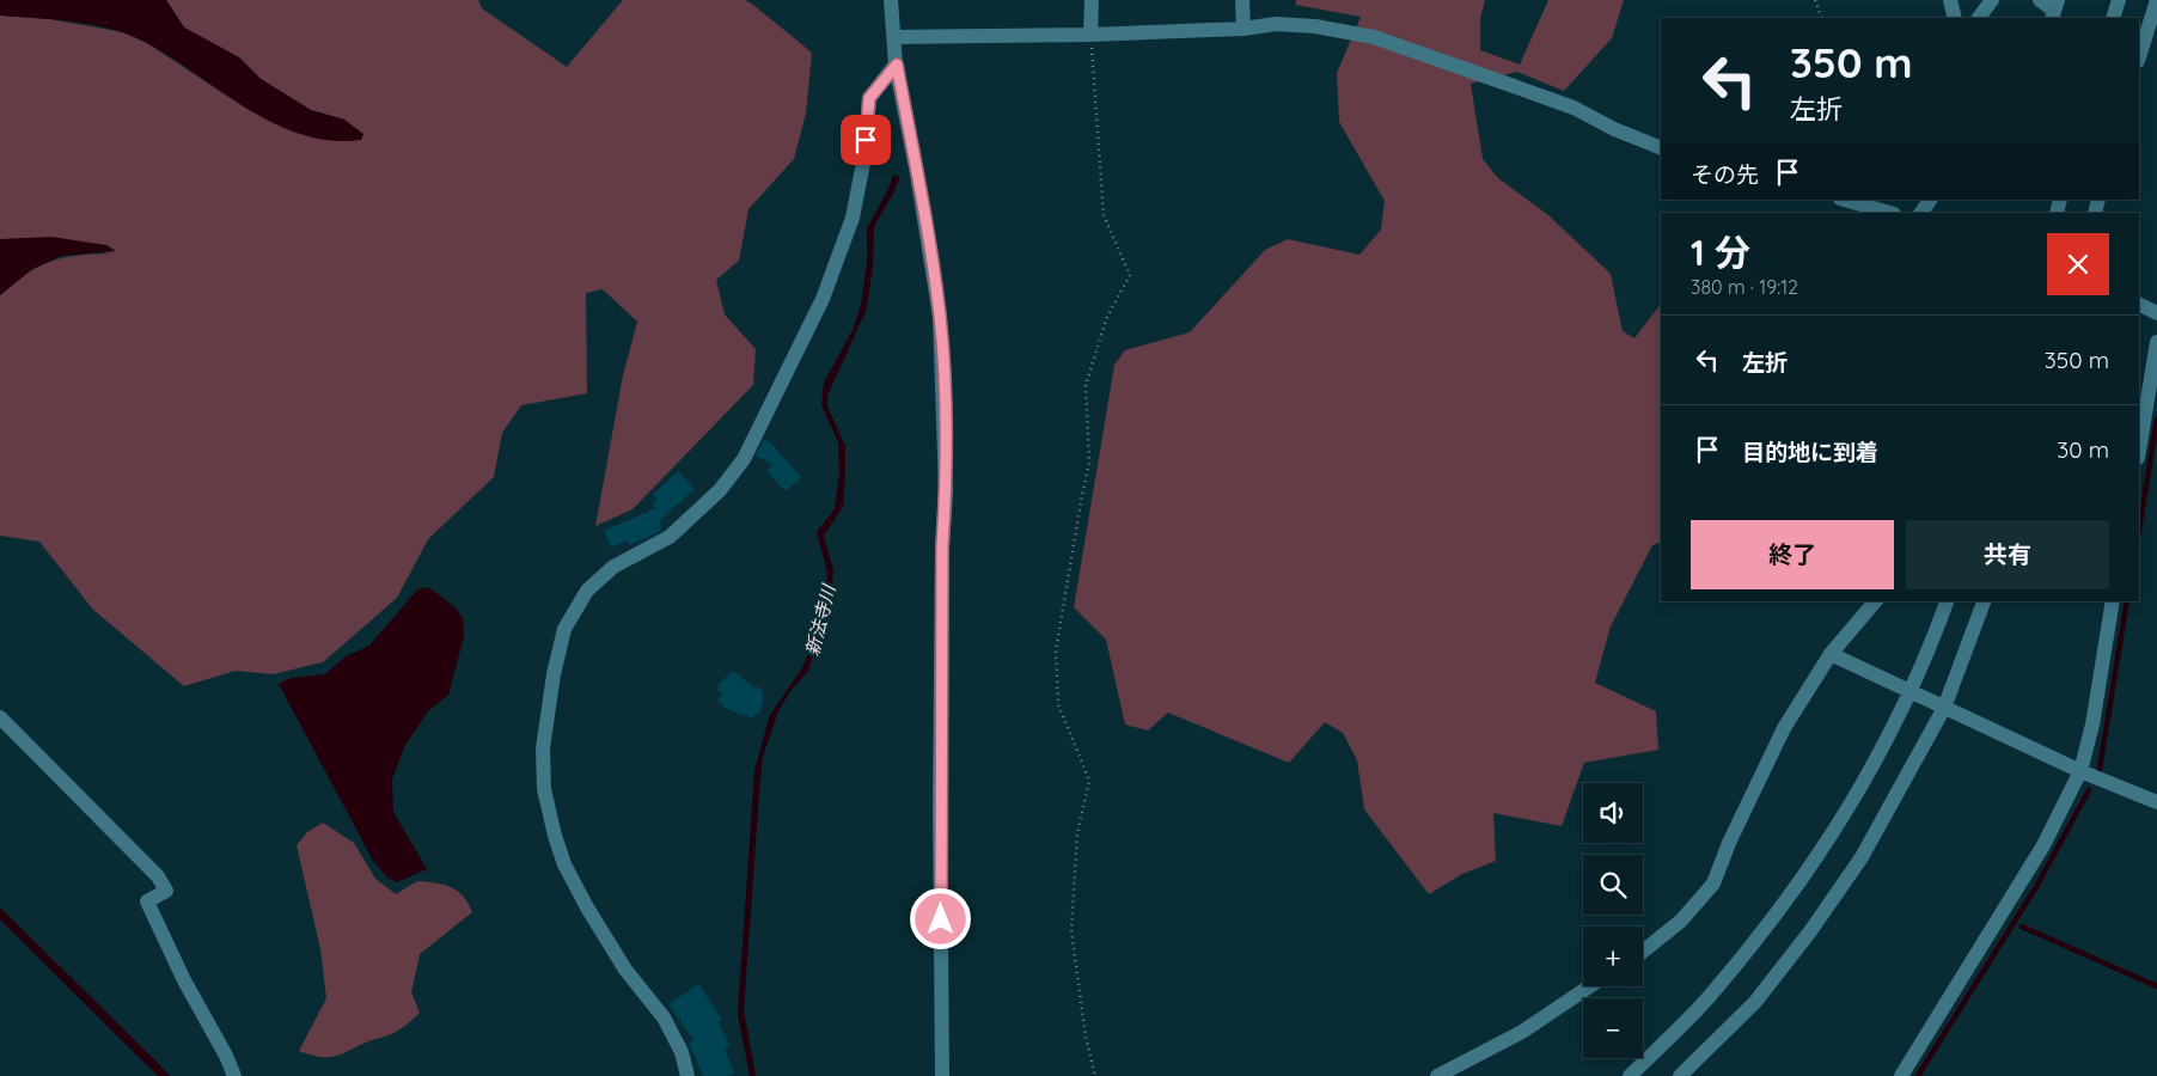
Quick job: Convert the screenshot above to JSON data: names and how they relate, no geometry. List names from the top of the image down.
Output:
{
  "water": ["新法寺川"],
  "page": {
    "turn": ["350 m", "左折"],
    "then": "その先",
    "heading": ["1 分", "380 m · 19:12"],
    "list": [
      {
        "name": "左折",
        "value": "350 m"
      },
      {
        "name": "目的地に到着",
        "value": "30 m"
      }
    ],
    "buttons": ["終了", "共有"],
    "map_buttons": ["+", "−"]
  }
}
